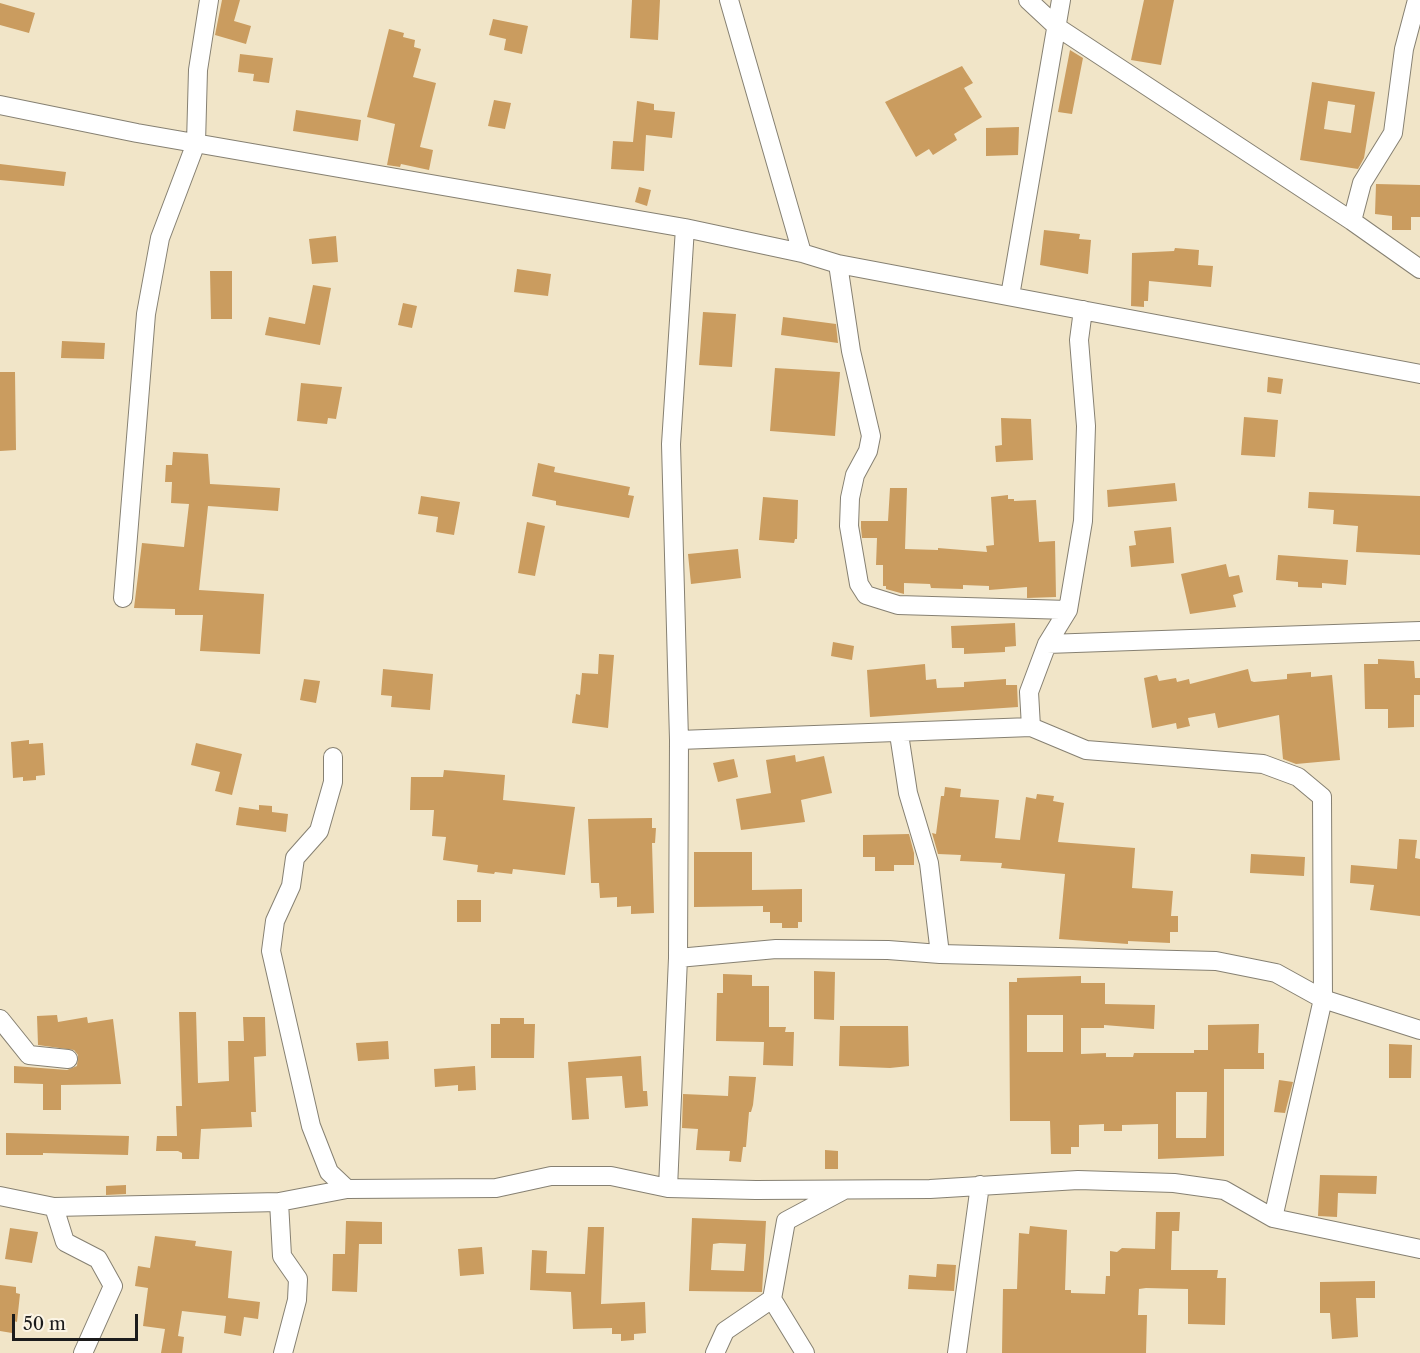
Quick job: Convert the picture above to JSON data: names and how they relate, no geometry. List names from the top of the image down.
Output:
{
  "scale_bar": "50 m"
}
